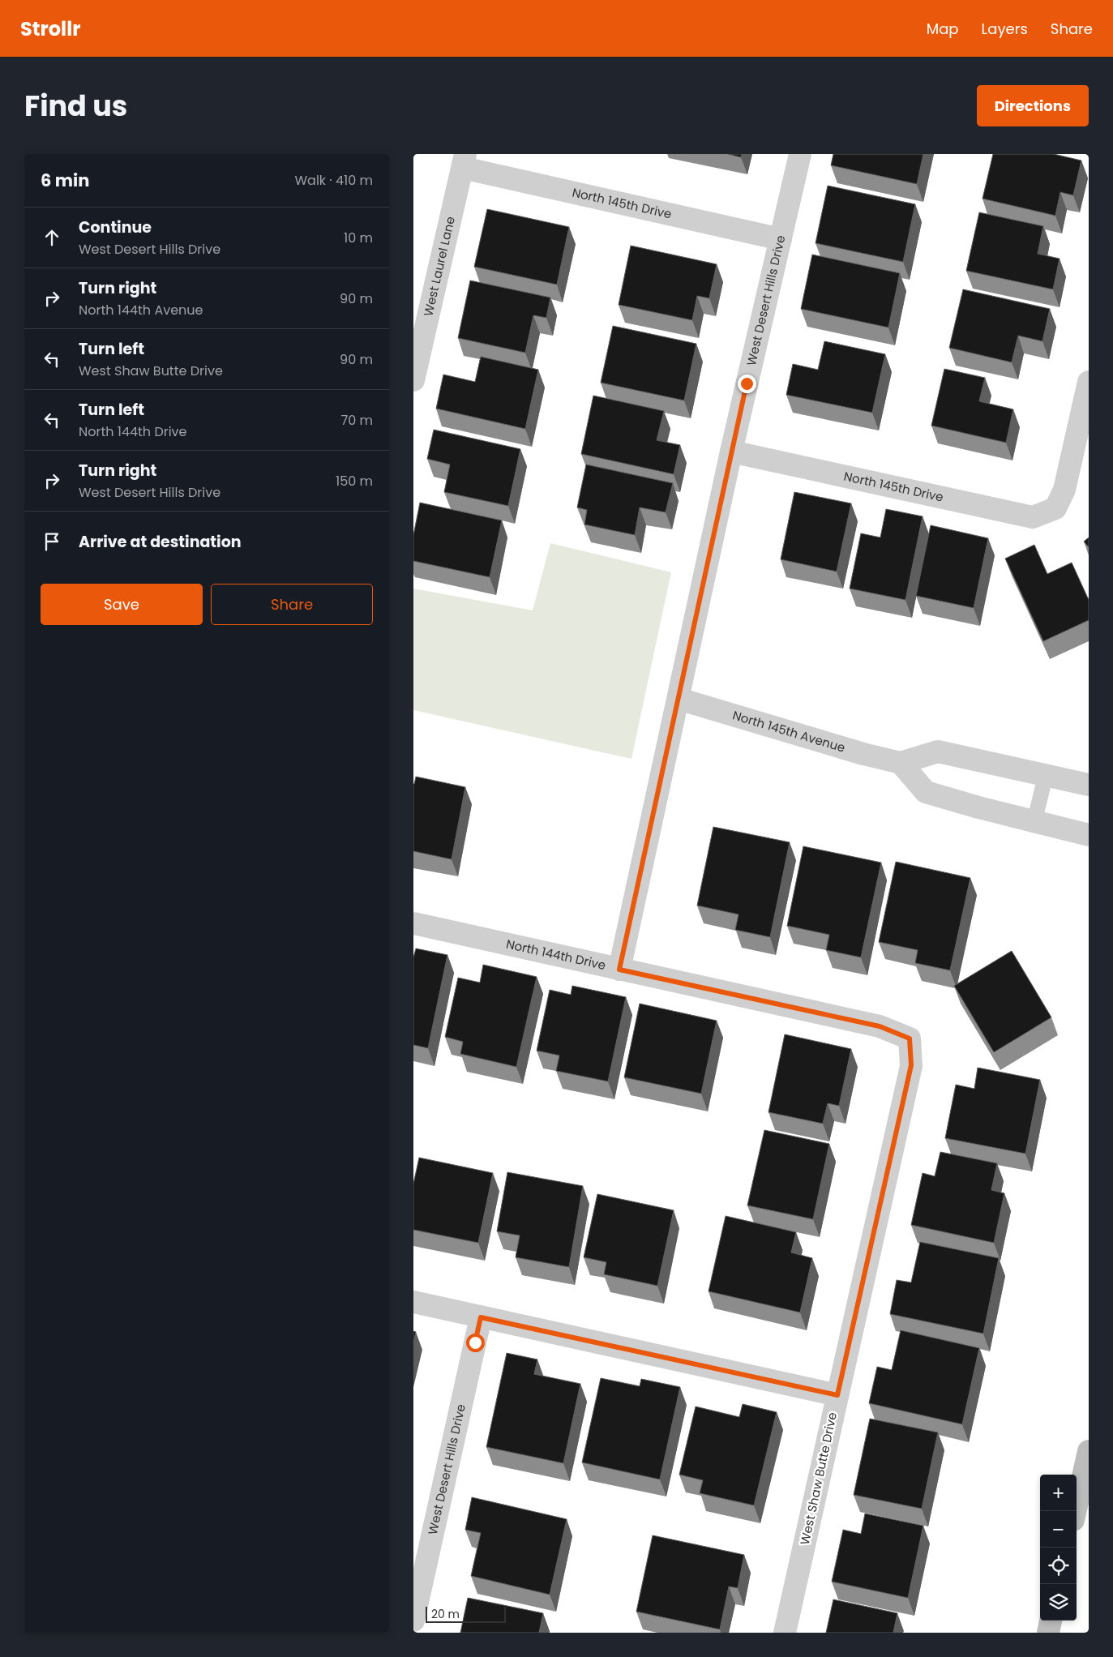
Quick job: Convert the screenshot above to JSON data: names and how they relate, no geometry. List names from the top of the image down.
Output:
{
  "streets": {
    "street": [
      "North 145th Drive",
      "West Laurel Lane",
      "West Desert Hills Drive",
      "North 145th Avenue",
      "North 144th Drive",
      "West Shaw Butte Drive"
    ]
  },
  "crossings": [
    ["North 145th Drive", "West Laurel Lane"],
    ["North 145th Drive", "West Desert Hills Drive"],
    ["West Desert Hills Drive", "North 145th Avenue"],
    ["West Desert Hills Drive", "North 144th Drive"],
    ["North 144th Drive", "West Shaw Butte Drive"]
  ],
  "scale_bar": "20 m",
  "page": {
    "header": "Strollr",
    "nav": ["Map", "Layers", "Share"],
    "title": "Find us",
    "buttons": [
      "Directions",
      ["Save", "Share"]
    ],
    "heading": ["6 min", "Walk · 410 m"],
    "list": [
      ["Continue", "West Desert Hills Drive", "10 m"],
      ["Turn right", "North 144th Avenue", "90 m"],
      ["Turn left", "West Shaw Butte Drive", "90 m"],
      ["Turn left", "North 144th Drive", "70 m"],
      ["Turn right", "West Desert Hills Drive", "150 m"],
      "Arrive at destination"
    ],
    "map_buttons": ["+", "−"],
    "scale": "20 m"
  }
}
